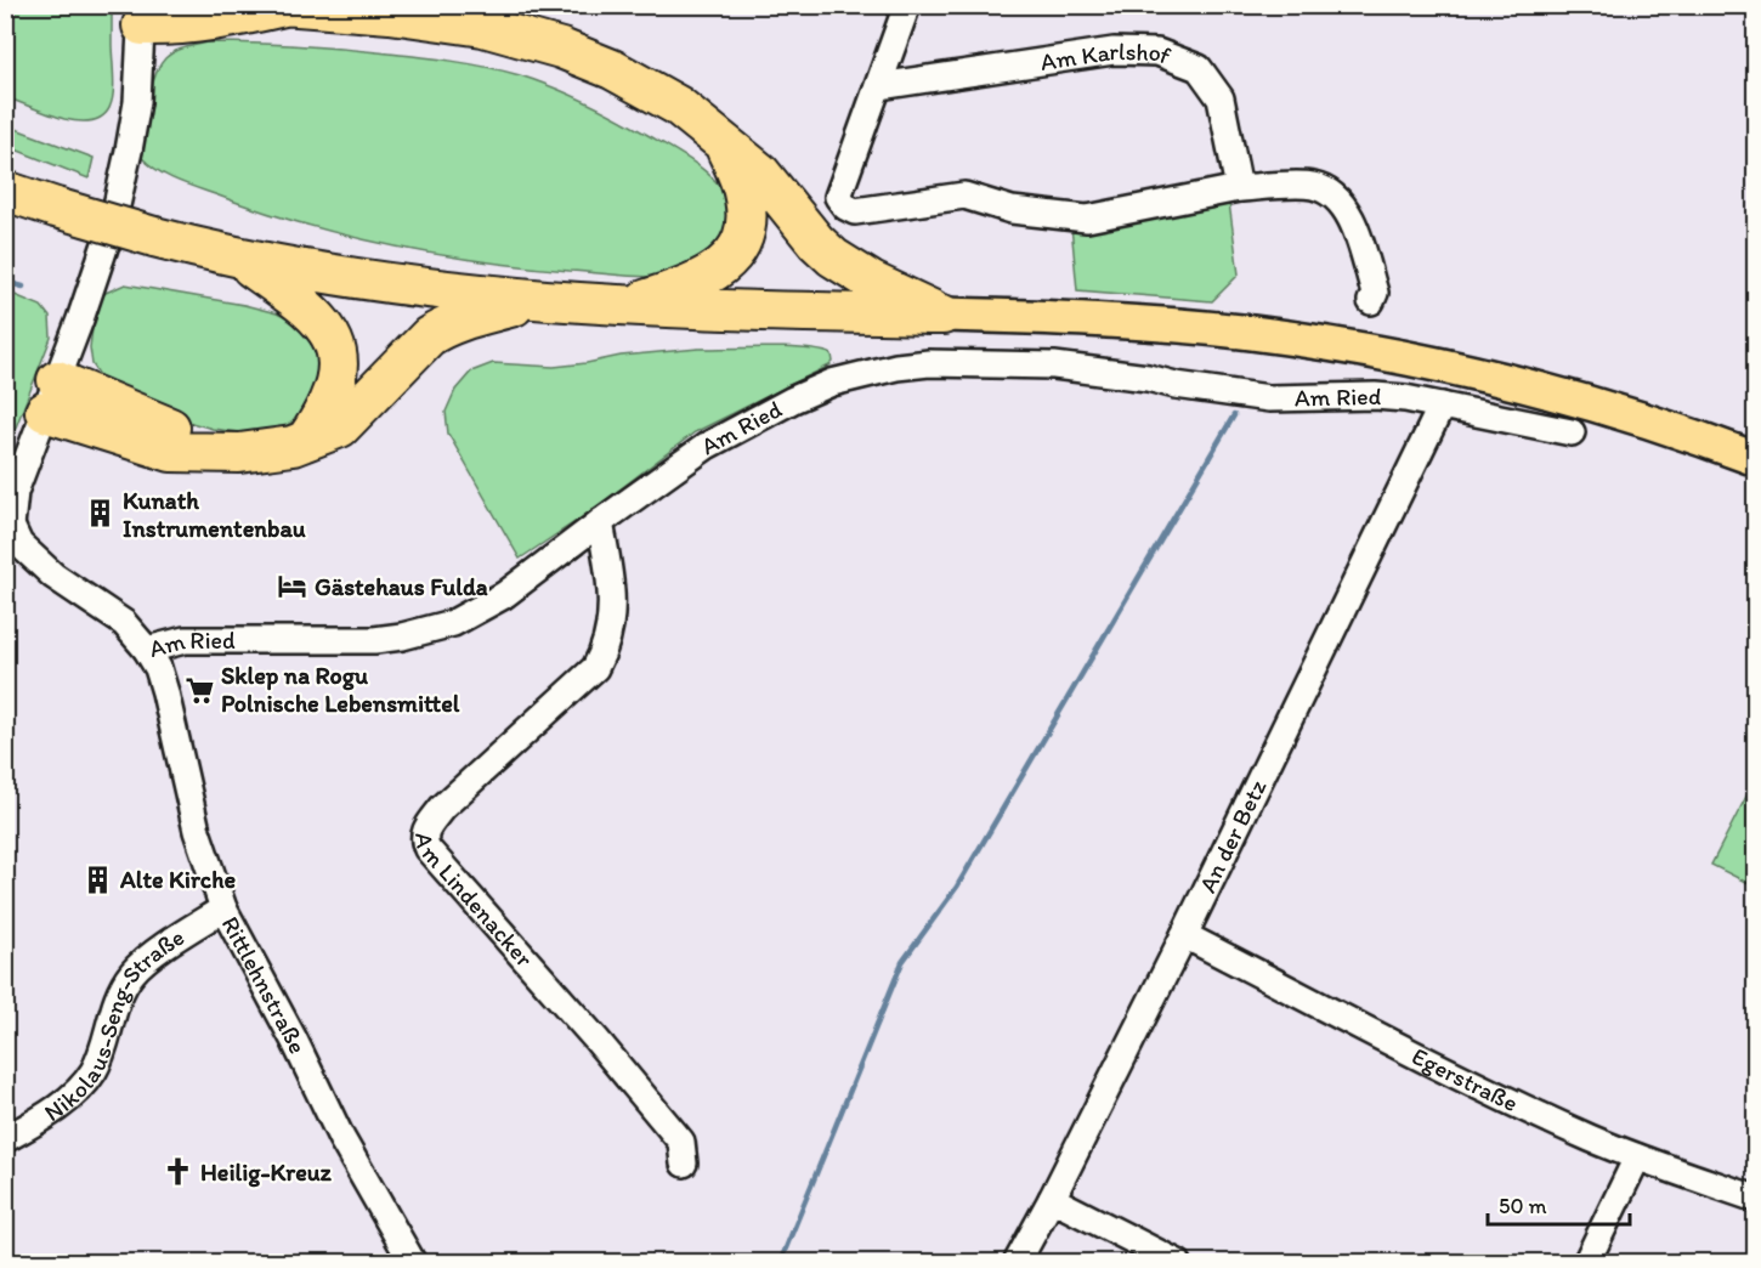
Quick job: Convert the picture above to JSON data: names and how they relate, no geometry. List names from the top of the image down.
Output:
{
  "streets": {
    "street": [
      "Am Karlshof",
      "Am Ried",
      "An der Betz",
      "Am Lindenacker",
      "Rittlehnstraße",
      "Nikolaus-Seng-Straße",
      "Egerstraße"
    ]
  },
  "crossings": [
    ["Am Ried", "An der Betz"],
    ["Am Ried", "Am Lindenacker"],
    ["Am Ried", "Rittlehnstraße"],
    ["An der Betz", "Egerstraße"],
    ["Rittlehnstraße", "Nikolaus-Seng-Straße"]
  ],
  "places": {
    "building": ["Kunath Instrumentenbau", "Alte Kirche"],
    "hotel": ["Gästehaus Fulda"],
    "supermarket": ["Sklep na Rogu Polnische Lebensmittel"],
    "church": ["Heilig-Kreuz"]
  },
  "scale_bar": "50 m"
}
